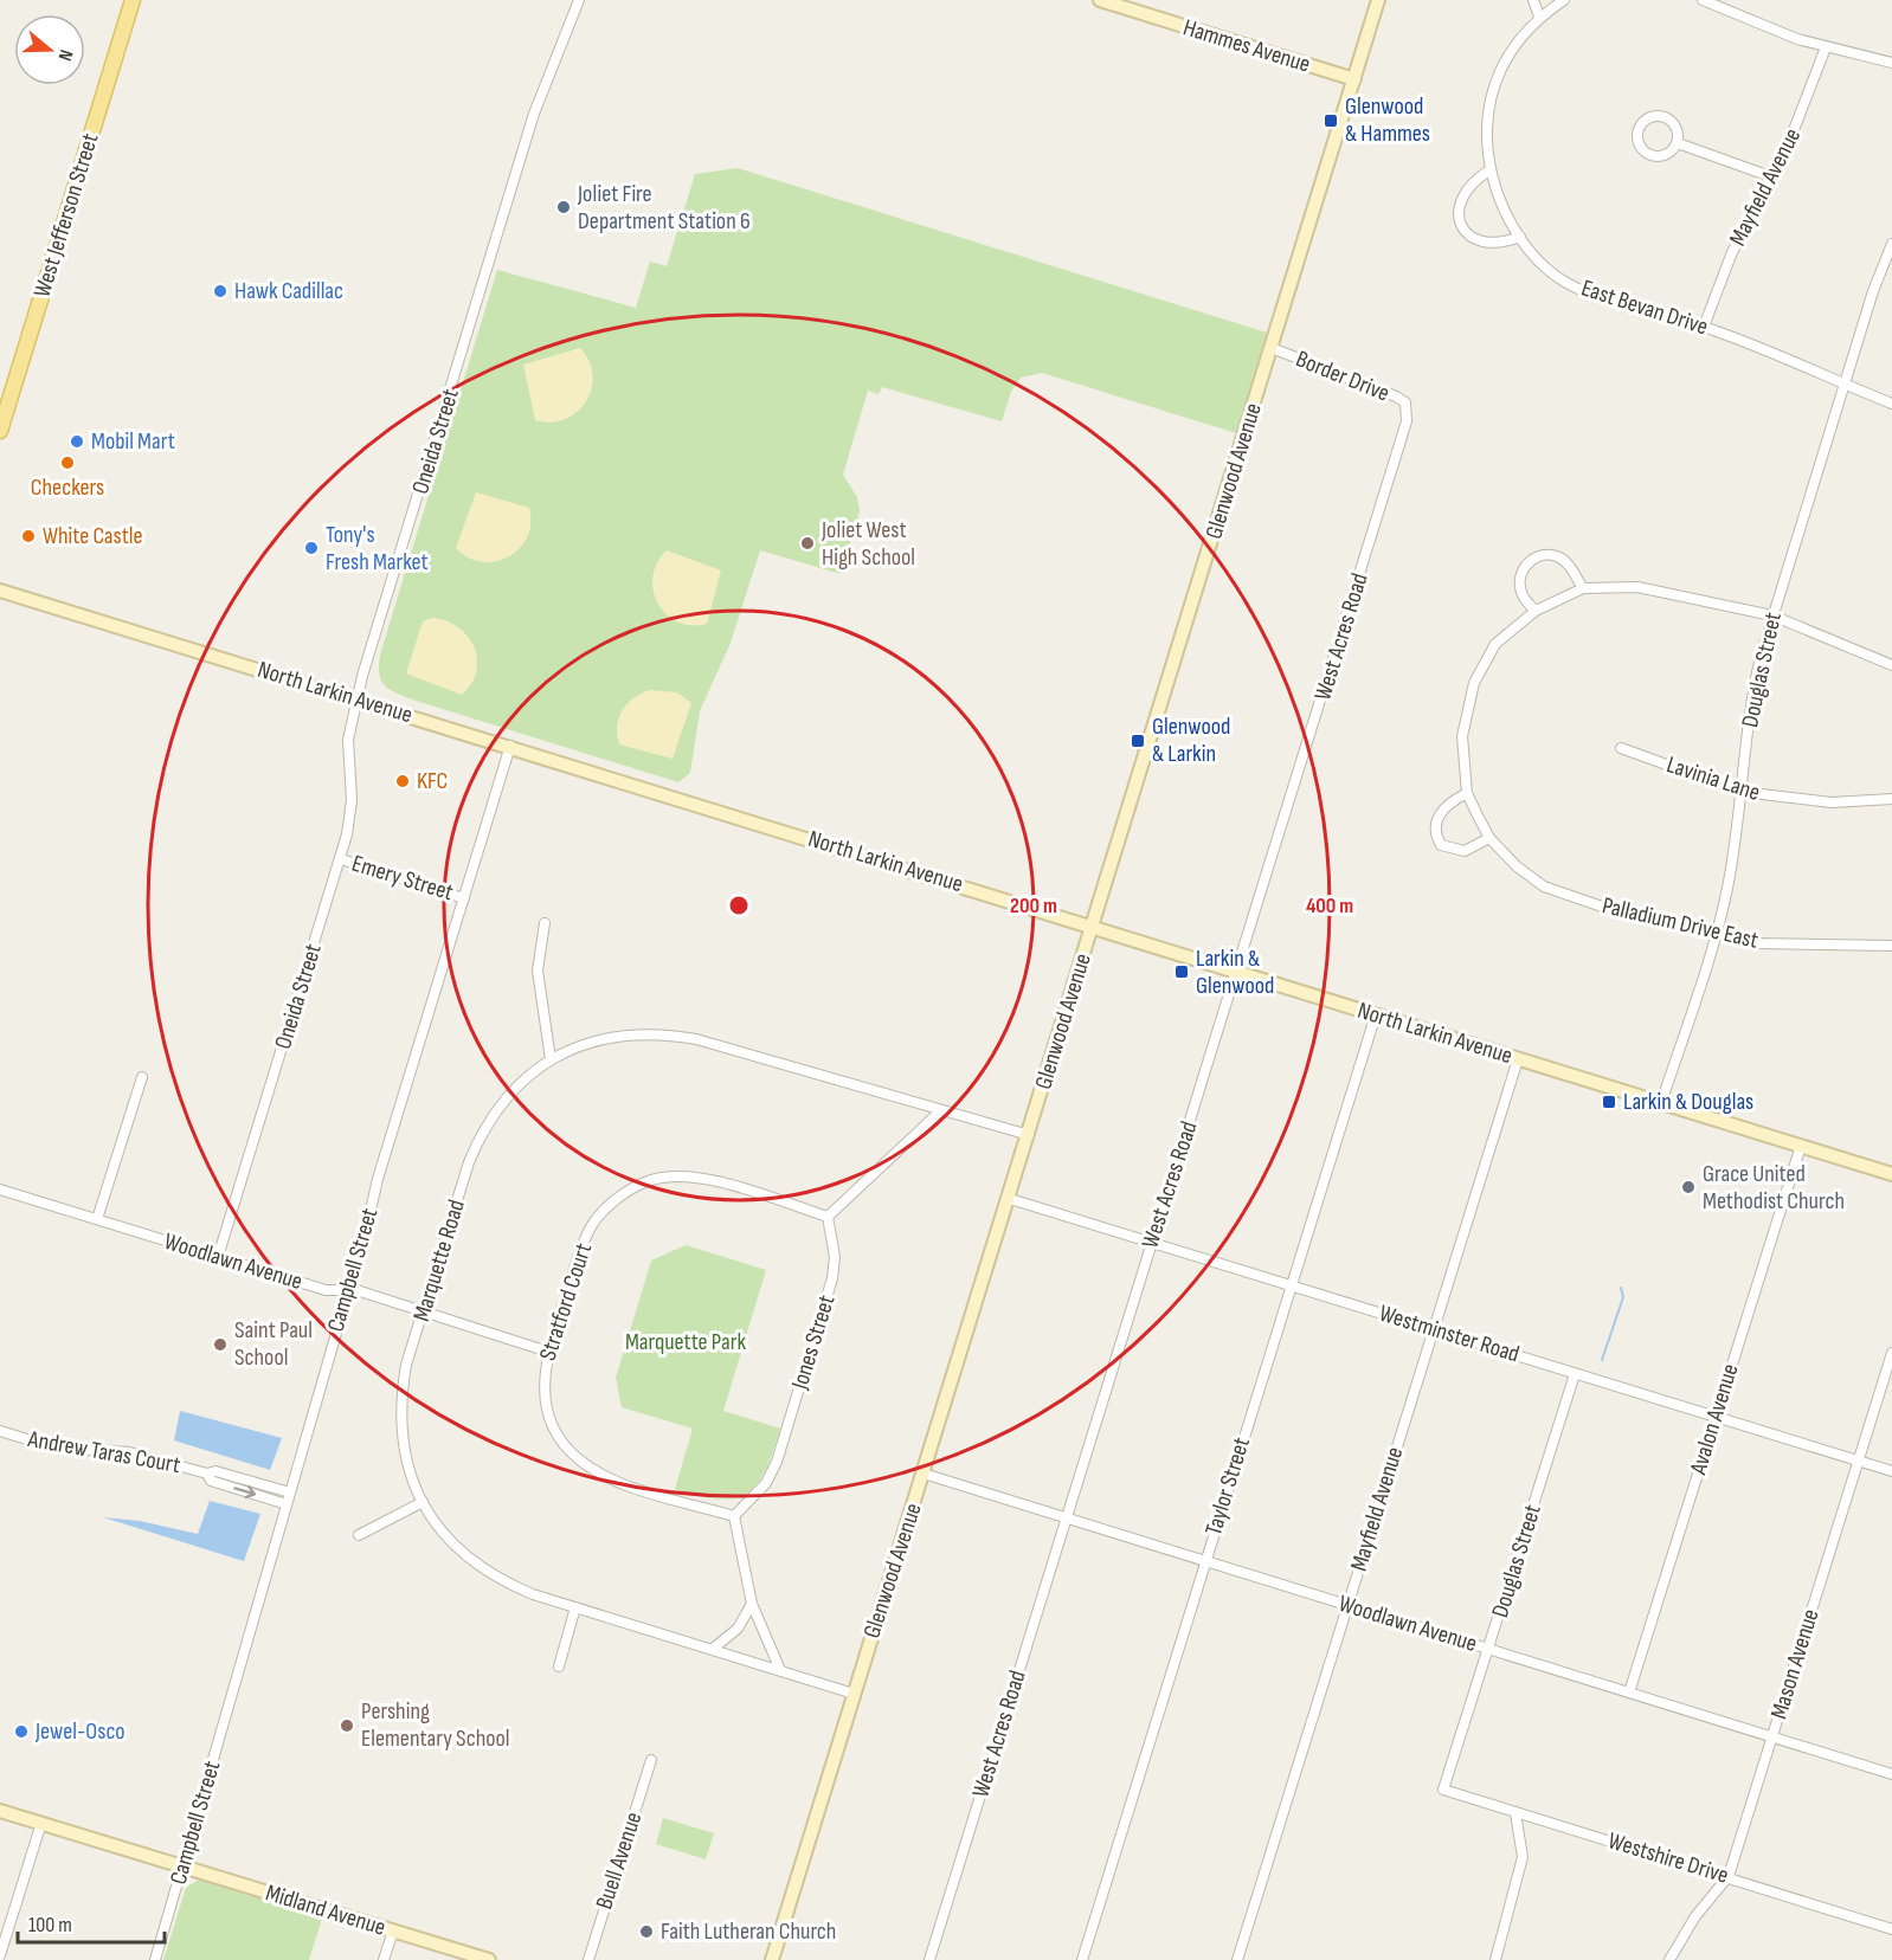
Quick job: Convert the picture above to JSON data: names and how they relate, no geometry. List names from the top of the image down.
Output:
{
  "streets": {
    "main road": [
      "Hammes Avenue",
      "West Jefferson Street",
      "Glenwood Avenue",
      "North Larkin Avenue",
      "Midland Avenue"
    ],
    "street": [
      "Mayfield Avenue",
      "East Bevan Drive",
      "Border Drive",
      "Oneida Street",
      "West Acres Road",
      "Douglas Street",
      "Lavinia Lane",
      "Emery Street",
      "Palladium Drive East",
      "Marquette Road",
      "Woodlawn Avenue",
      "Campbell Street",
      "Stratford Court",
      "Westminster Road",
      "Jones Street",
      "Avalon Avenue",
      "Andrew Taras Court",
      "Taylor Street",
      "Mason Avenue",
      "Westshire Drive",
      "Buell Avenue"
    ]
  },
  "crossings": [
    ["Hammes Avenue", "Glenwood Avenue"],
    ["Mayfield Avenue", "East Bevan Drive"],
    ["Mayfield Avenue", "North Larkin Avenue"],
    ["Mayfield Avenue", "Woodlawn Avenue"],
    ["Mayfield Avenue", "Westminster Road"],
    ["East Bevan Drive", "Douglas Street"],
    ["Border Drive", "Glenwood Avenue"],
    ["Border Drive", "West Acres Road"],
    ["Oneida Street", "North Larkin Avenue"],
    ["Oneida Street", "Emery Street"],
    ["Oneida Street", "Woodlawn Avenue"],
    ["Glenwood Avenue", "North Larkin Avenue"],
    ["Glenwood Avenue", "Marquette Road"],
    ["Glenwood Avenue", "Woodlawn Avenue"],
    ["Glenwood Avenue", "Westminster Road"],
    ["West Acres Road", "North Larkin Avenue"],
    ["West Acres Road", "Woodlawn Avenue"],
    ["West Acres Road", "Westminster Road"],
    ["Douglas Street", "North Larkin Avenue"],
    ["Douglas Street", "Lavinia Lane"],
    ["Douglas Street", "Palladium Drive East"],
    ["Douglas Street", "Woodlawn Avenue"],
    ["Douglas Street", "Westminster Road"],
    ["Douglas Street", "Westshire Drive"],
    ["North Larkin Avenue", "Campbell Street"],
    ["North Larkin Avenue", "Avalon Avenue"],
    ["North Larkin Avenue", "Taylor Street"],
    ["Emery Street", "Campbell Street"],
    ["Marquette Road", "Woodlawn Avenue"],
    ["Woodlawn Avenue", "Campbell Street"],
    ["Woodlawn Avenue", "Stratford Court"],
    ["Woodlawn Avenue", "Avalon Avenue"],
    ["Woodlawn Avenue", "Taylor Street"],
    ["Woodlawn Avenue", "Mason Avenue"],
    ["Campbell Street", "Andrew Taras Court"],
    ["Campbell Street", "Midland Avenue"],
    ["Stratford Court", "Jones Street"],
    ["Westminster Road", "Avalon Avenue"],
    ["Westminster Road", "Taylor Street"],
    ["Westminster Road", "Mason Avenue"],
    ["Mason Avenue", "Westshire Drive"]
  ],
  "parks": ["Marquette Park"],
  "places": {
    "transit": [
      "Glenwood & Hammes",
      "Glenwood & Larkin",
      "Larkin & Glenwood",
      "Larkin & Douglas"
    ],
    "other": [
      "Joliet Fire Department Station 6",
      "Hawk Cadillac",
      "Mobil Mart",
      "Checkers",
      "White Castle",
      "Joliet West High School",
      "Tony's Fresh Market",
      "KFC",
      "Grace United Methodist Church",
      "Saint Paul School",
      "Pershing Elementary School",
      "Jewel-Osco",
      "Faith Lutheran Church"
    ]
  },
  "scale_bar": "100 m",
  "north": "right",
  "rings": ["200 m", "400 m"]
}
